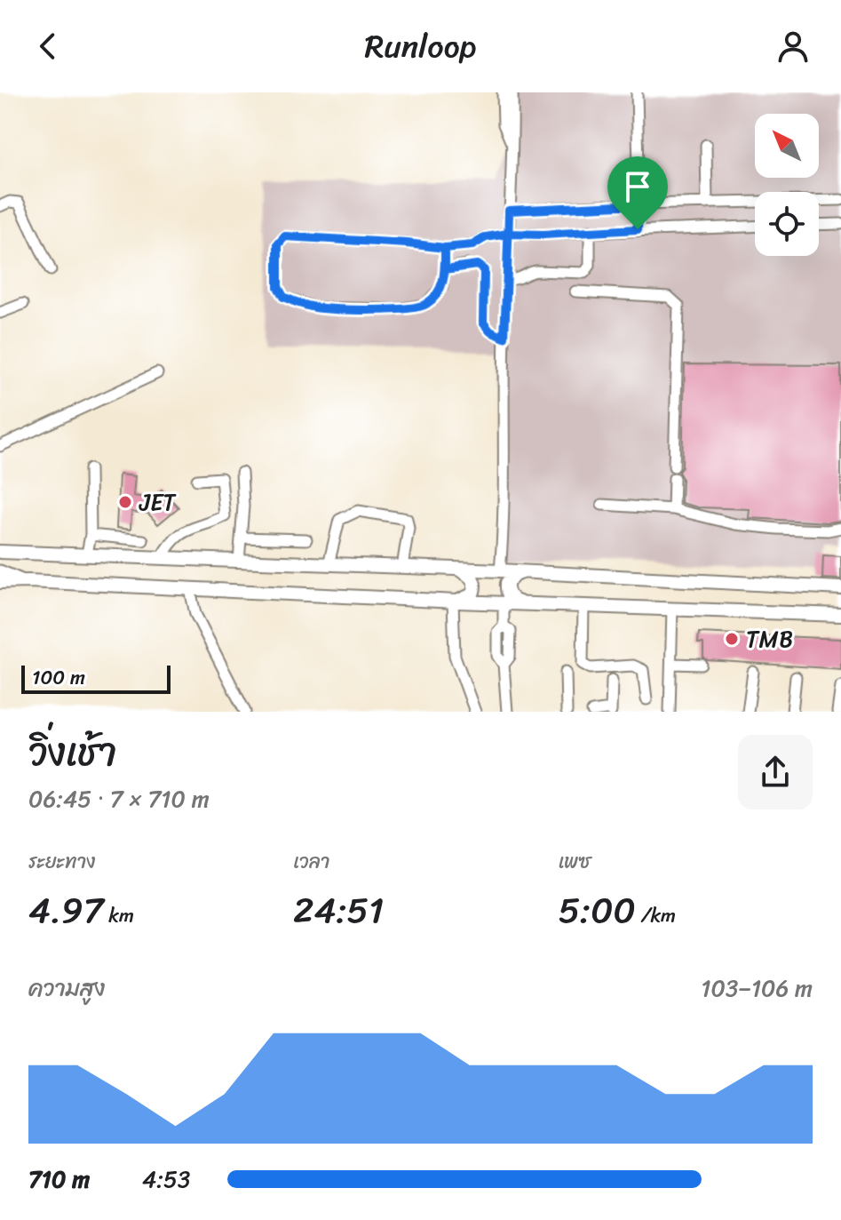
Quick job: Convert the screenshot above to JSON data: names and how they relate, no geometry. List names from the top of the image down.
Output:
{
  "places": ["JET", "TMB"],
  "scale_bar": "100 m",
  "north": "top left",
  "page": {
    "header": "Runloop",
    "scale": "100 m",
    "heading": ["วิ่งเช้า", "06:45 · 7 × 710 m"],
    "stats": [
      ["ระยะทาง", "4.97 km"],
      ["เวลา", "24:51"],
      ["เพซ", "5:00 /km"]
    ],
    "chart": ["ความสูง", "103–106 m"],
    "list": [
      {
        "name": "710 m",
        "note": "4:53"
      }
    ]
  }
}
